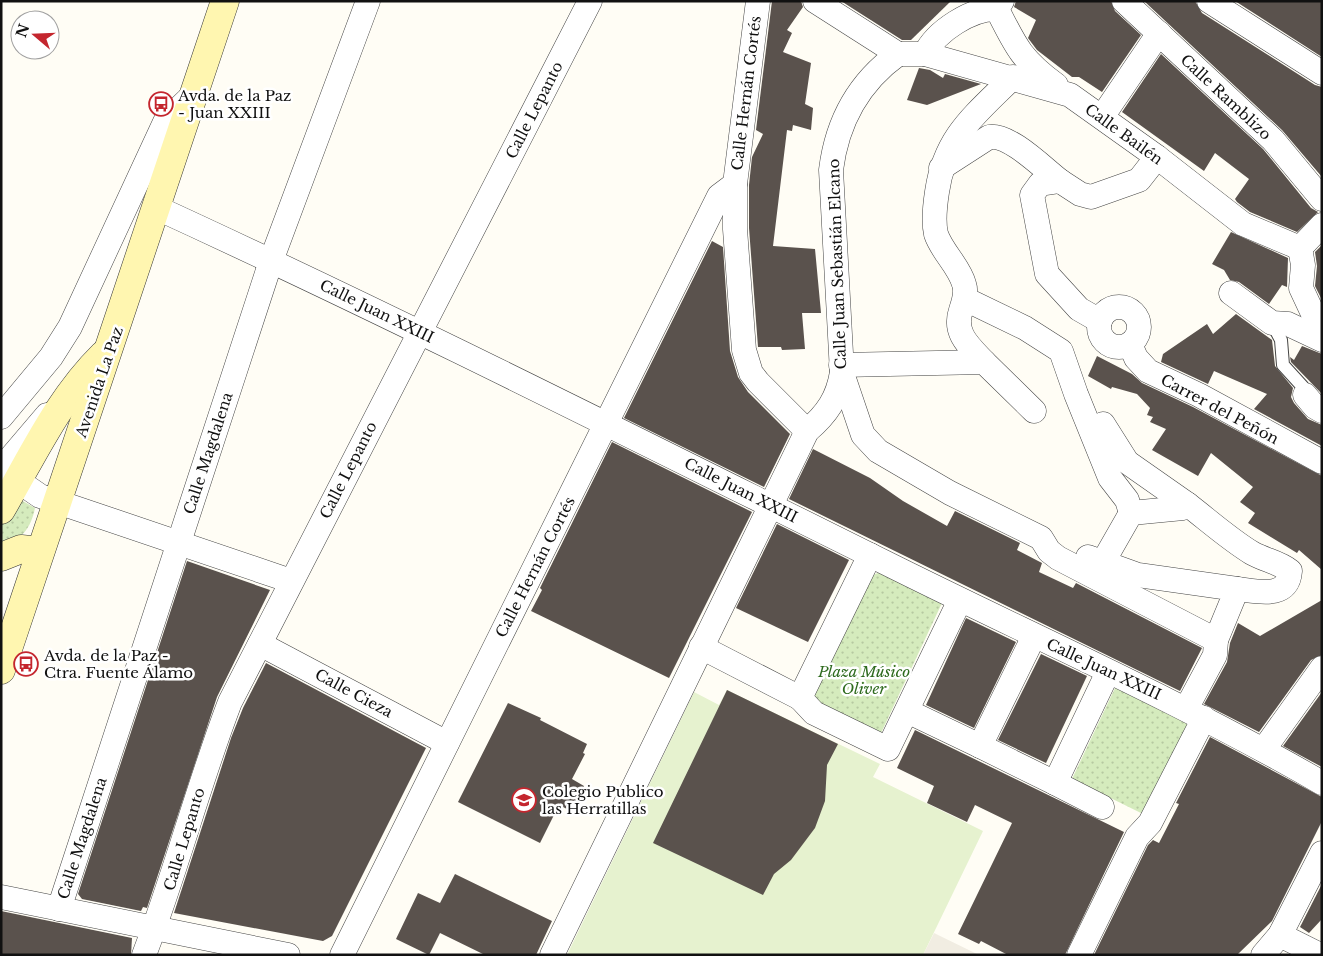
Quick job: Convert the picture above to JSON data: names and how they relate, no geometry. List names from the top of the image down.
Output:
{
  "streets": {
    "main road": ["Avenida La Paz"],
    "street": [
      "Calle Hernán Cortés",
      "Calle Ramblizo",
      "Calle Lepanto",
      "Calle Bailén",
      "Calle Juan Sebastián Elcano",
      "Calle Juan XXIII",
      "Carrer del Peñón",
      "Calle Magdalena",
      "Calle Cieza"
    ]
  },
  "crossings": [
    ["Calle Hernán Cortés", "Calle Juan Sebastián Elcano"],
    ["Calle Hernán Cortés", "Calle Juan XXIII"],
    ["Calle Hernán Cortés", "Calle Cieza"],
    ["Calle Lepanto", "Calle Juan XXIII"],
    ["Calle Lepanto", "Calle Cieza"],
    ["Calle Bailén", "Calle Juan Sebastián Elcano"],
    ["Calle Juan Sebastián Elcano", "Calle Juan XXIII"],
    ["Calle Juan XXIII", "Avenida La Paz"],
    ["Calle Juan XXIII", "Calle Magdalena"]
  ],
  "parks": ["Plaza Músico Oliver"],
  "places": {
    "bus stop": ["Avda. de la Paz - Juan XXIII", "Avda. de la Paz - Ctra. Fuente Álamo"],
    "school or university": ["Colegio Publico las Herratillas"]
  },
  "north": "left"
}
